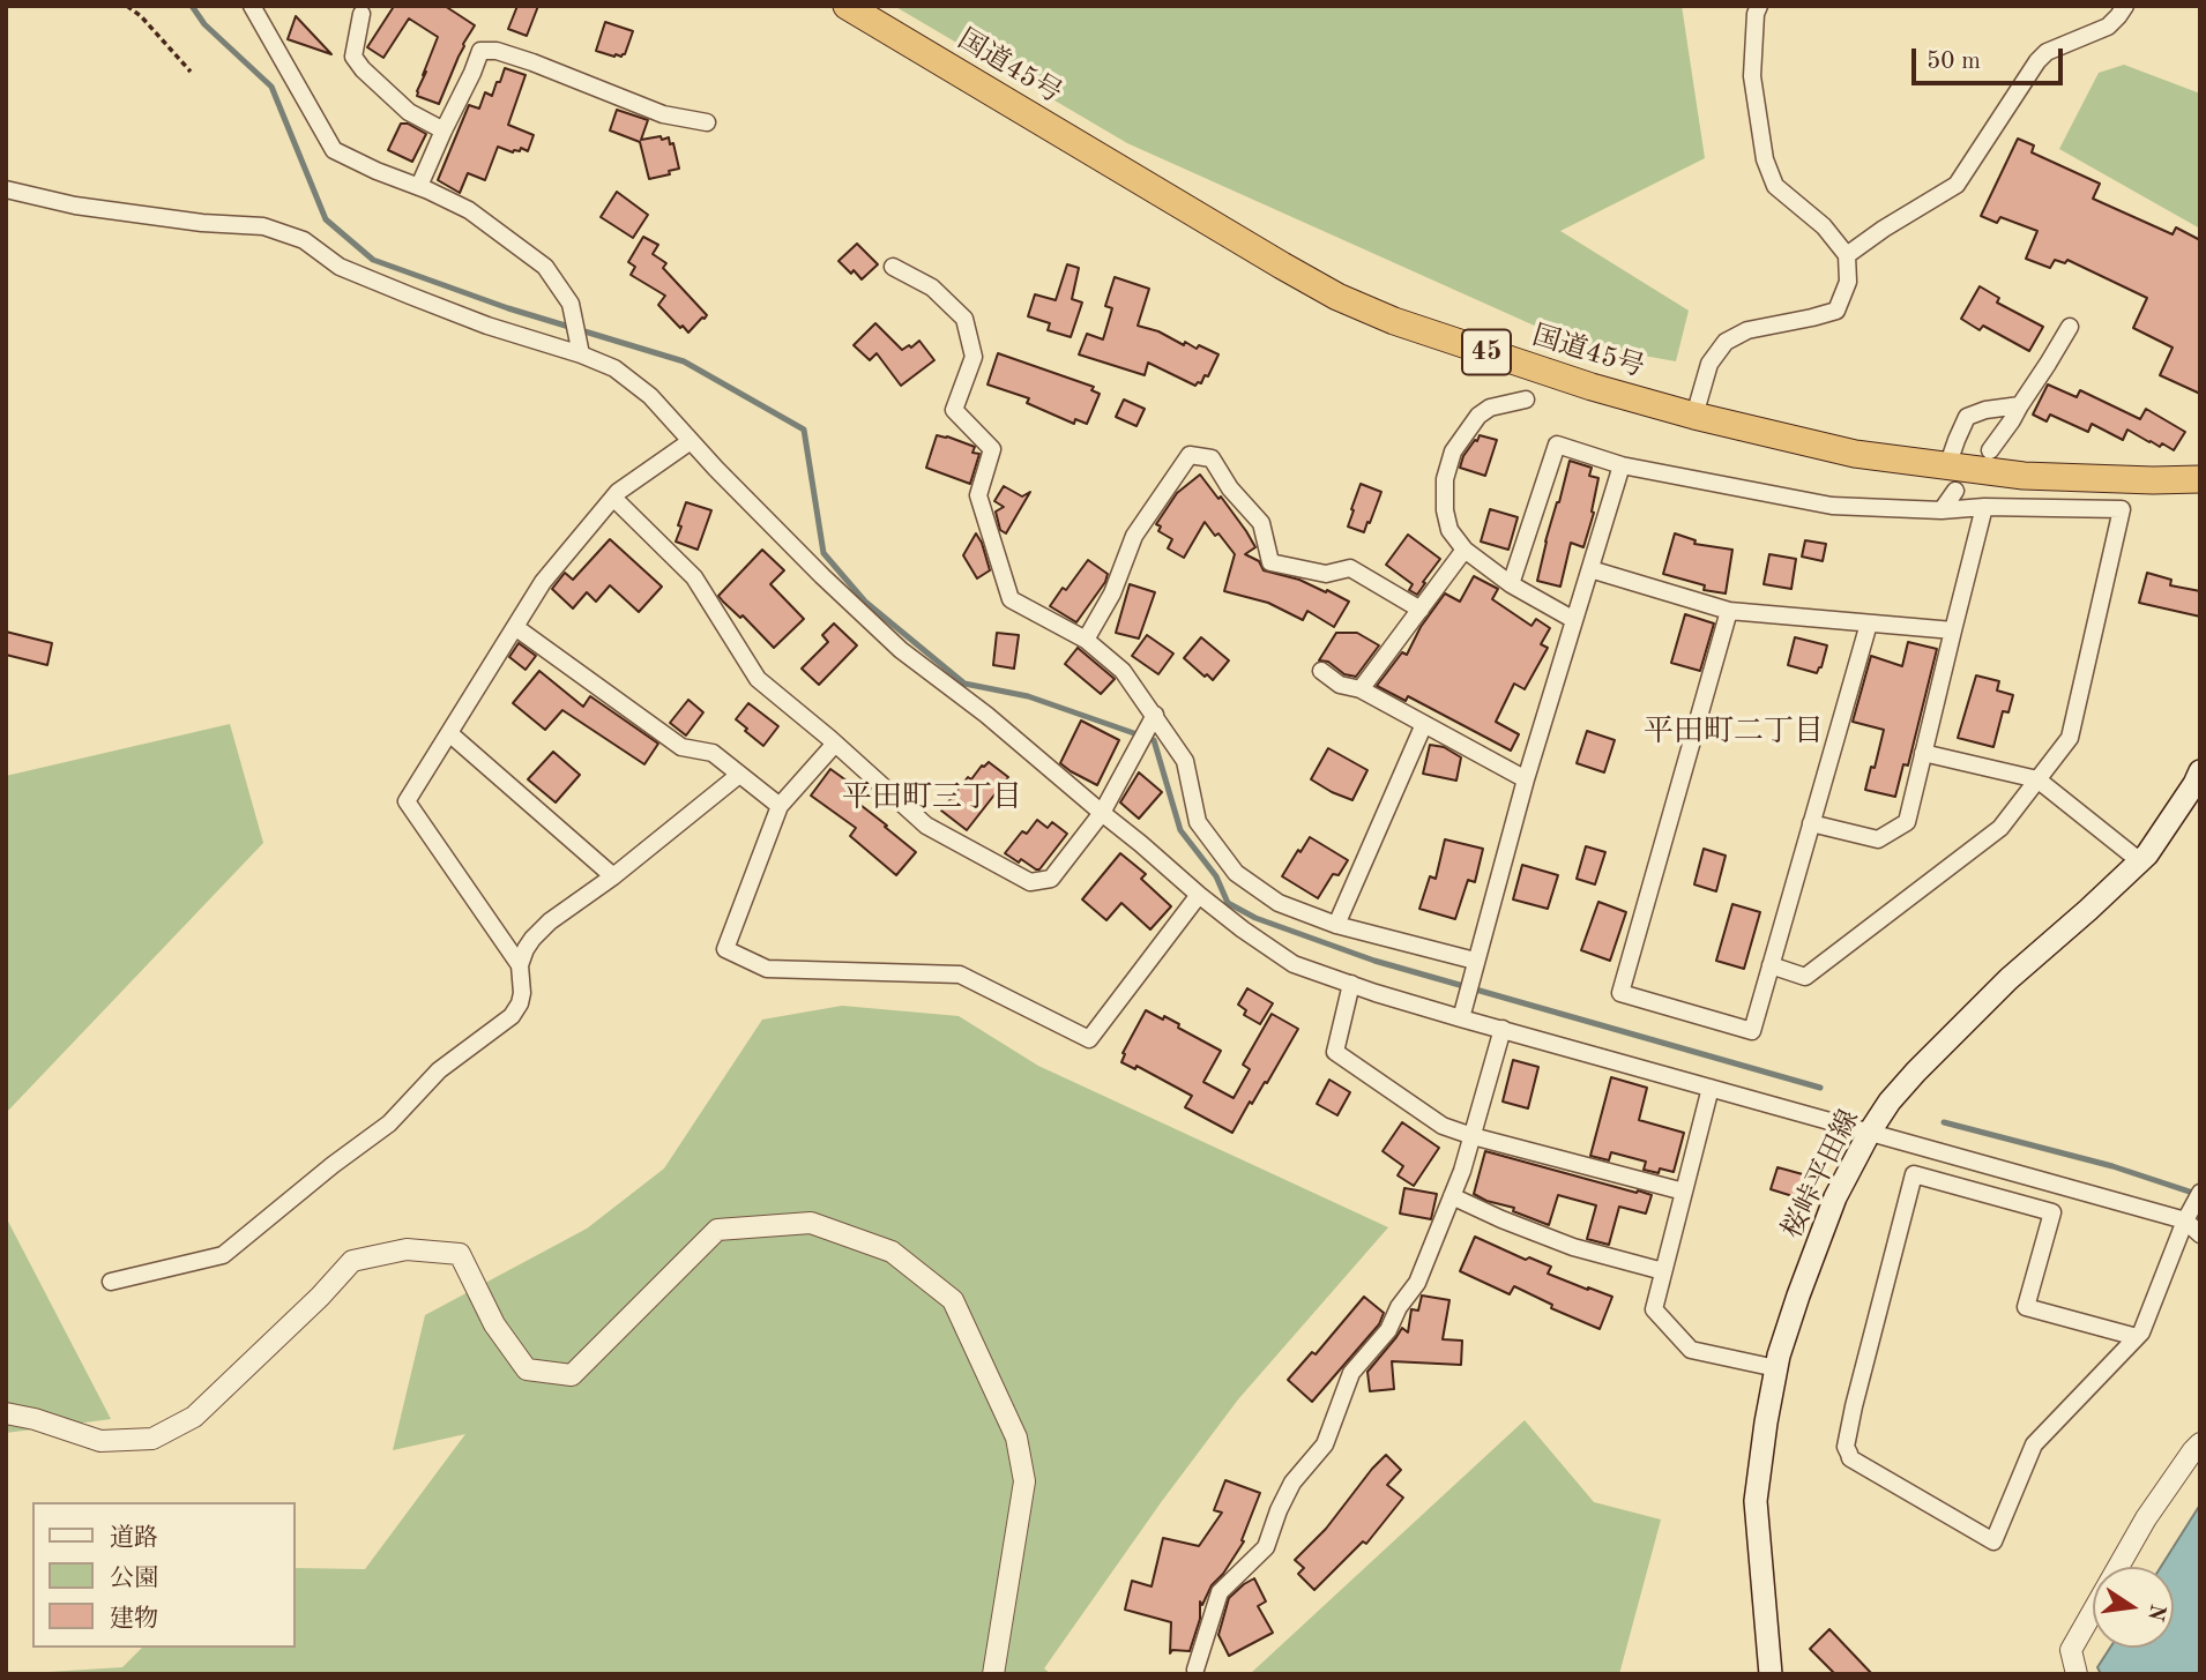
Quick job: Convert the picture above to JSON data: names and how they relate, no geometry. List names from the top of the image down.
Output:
{
  "streets": {
    "highway": ["国道45号", "45"],
    "main road": ["桜峠平田線"]
  },
  "districts": ["平田町二丁目", "平田町三丁目"],
  "legend": ["道路", "公園", "建物"],
  "scale_bar": "50 m",
  "north": "right"
}
